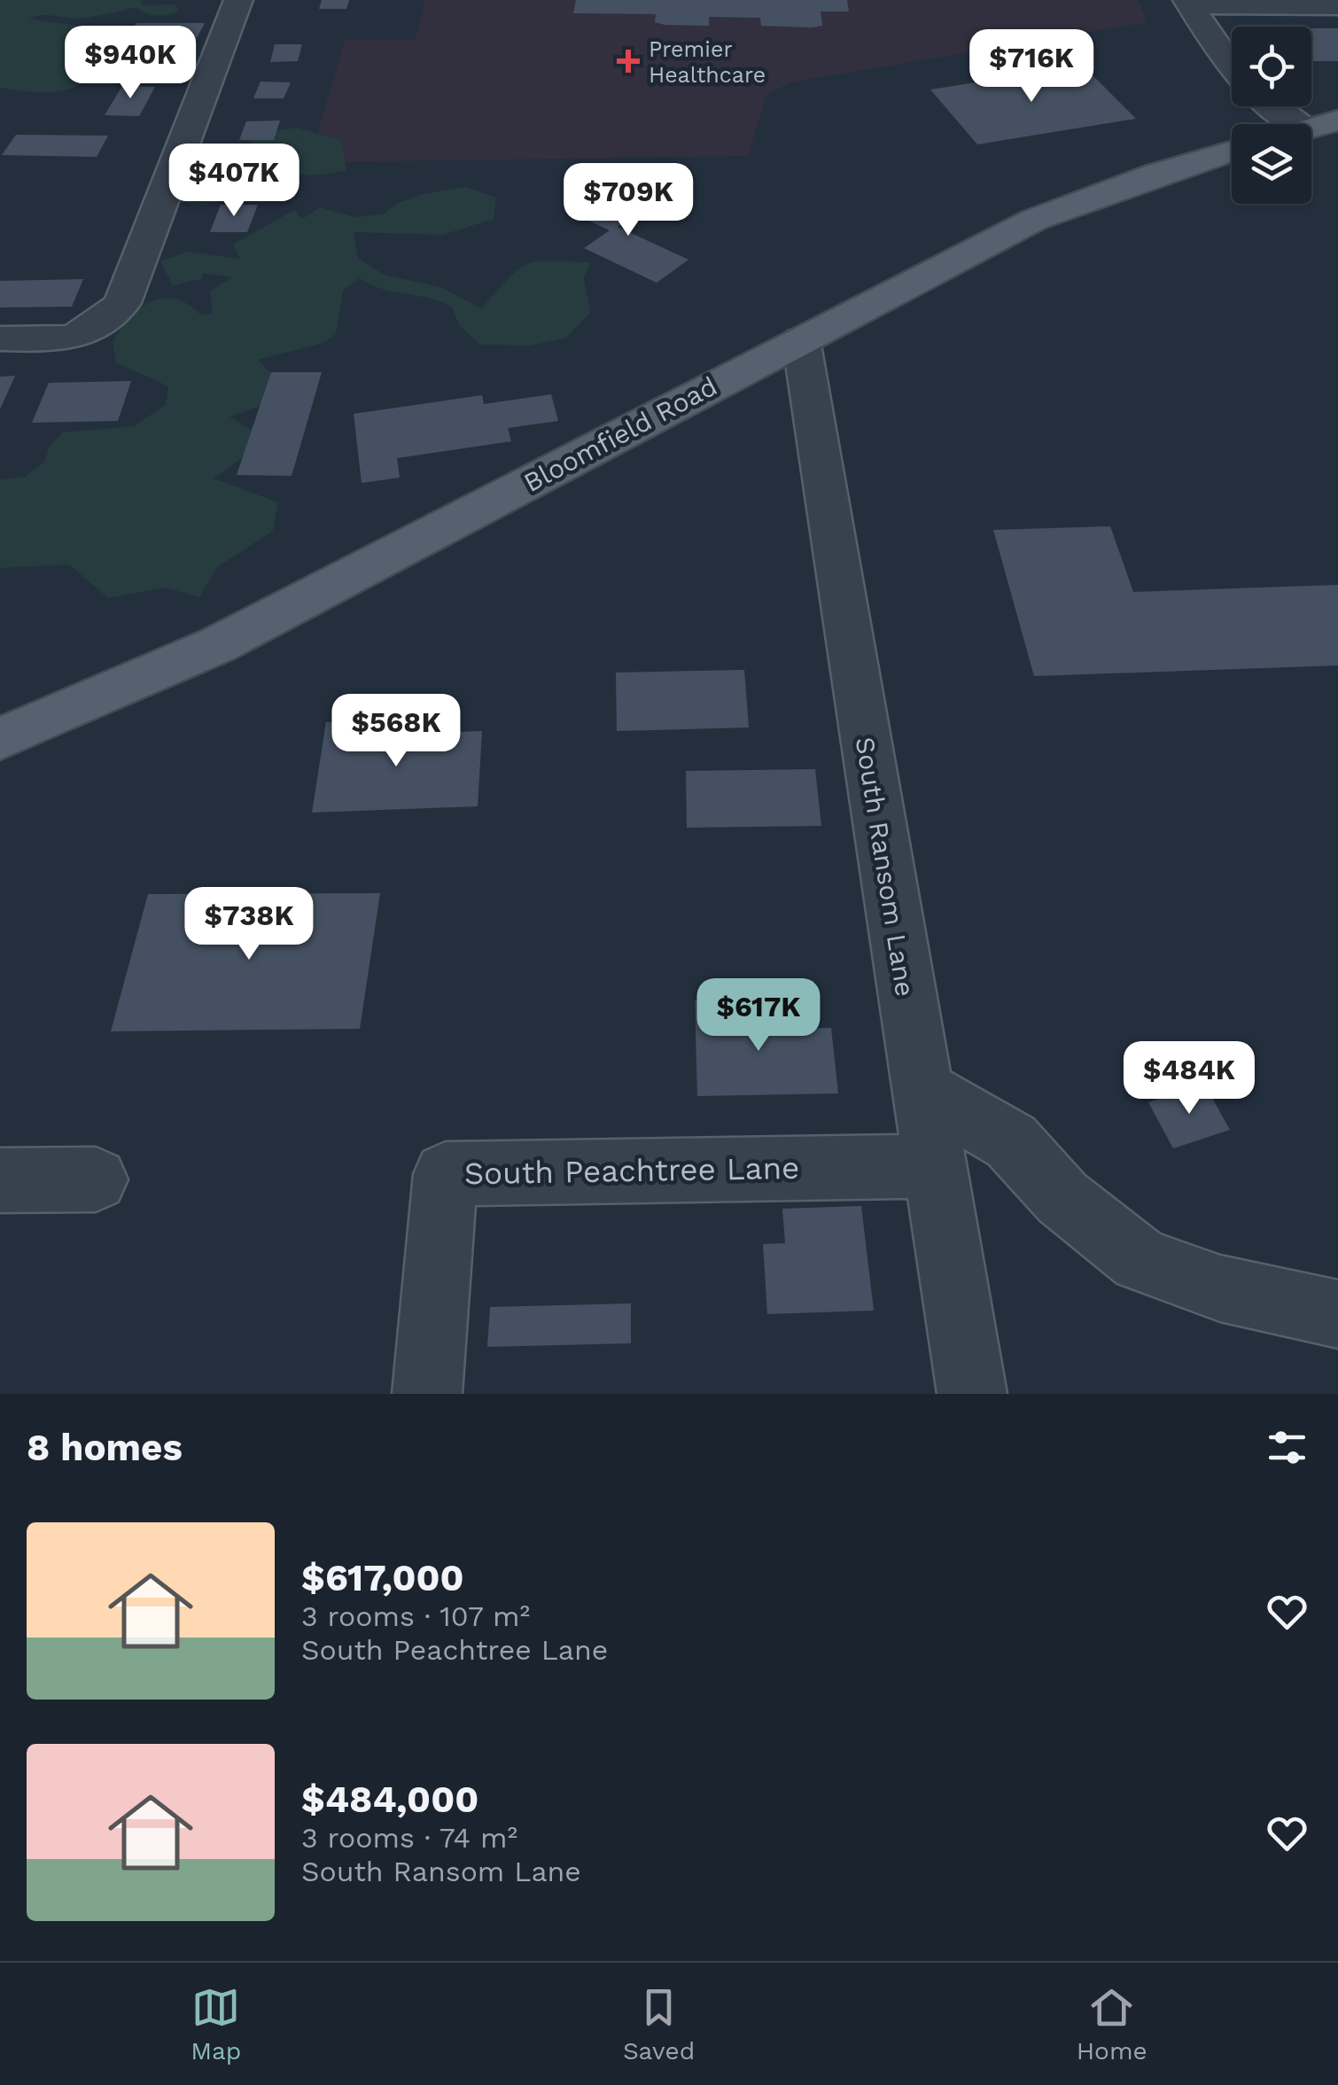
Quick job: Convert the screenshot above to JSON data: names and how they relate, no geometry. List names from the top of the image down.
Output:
{
  "streets": {
    "main road": ["Bloomfield Road"],
    "street": ["South Ransom Lane", "South Peachtree Lane"]
  },
  "crossings": [
    ["Bloomfield Road", "South Ransom Lane"],
    ["South Ransom Lane", "South Peachtree Lane"]
  ],
  "places": {
    "health": ["Premier Healthcare"]
  },
  "page": {
    "price": [
      "$940K",
      "$716K",
      "$407K",
      "$709K",
      "$568K",
      "$738K",
      "$617K",
      "$484K"
    ],
    "heading": "8 homes",
    "list": [
      {
        "name": "$617,000",
        "note": "3 rooms · 107 m² · South Peachtree Lane"
      },
      {
        "name": "$484,000",
        "note": "3 rooms · 74 m² · South Ransom Lane"
      }
    ],
    "tabs": ["Map", "Saved", "Home"]
  }
}
